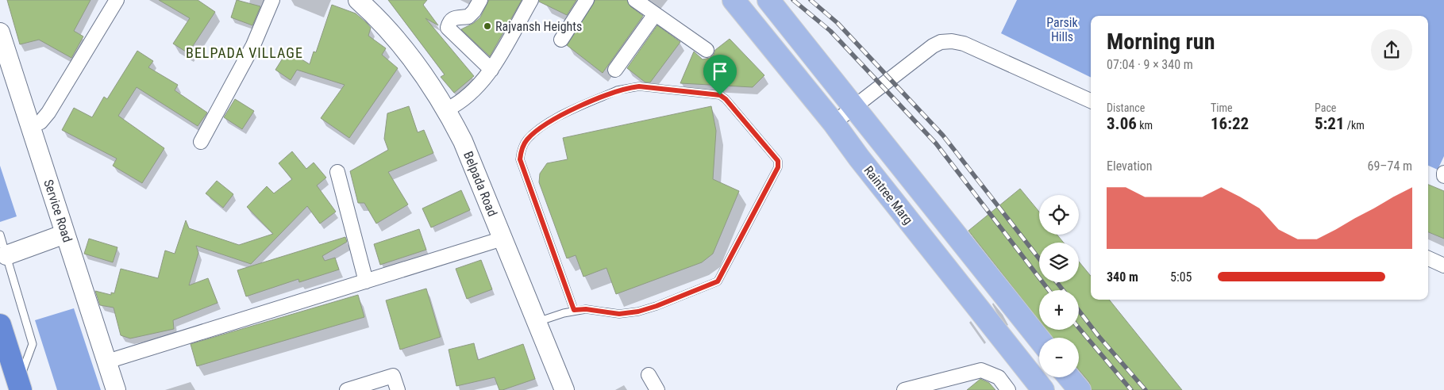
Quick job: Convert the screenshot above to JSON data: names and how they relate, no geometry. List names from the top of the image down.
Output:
{
  "streets": {
    "main road": ["Raintree Marg"],
    "street": ["Belpada Road", "Service Road"]
  },
  "districts": ["BELPADA VILLAGE"],
  "parks": ["Parsik Hills"],
  "places": ["Rajvansh Heights"],
  "page": {
    "heading": ["Morning run", "07:04 · 9 × 340 m"],
    "stats": [
      ["Distance", "3.06 km"],
      ["Time", "16:22"],
      ["Pace", "5:21 /km"]
    ],
    "chart": ["Elevation", "69–74 m"],
    "map_buttons": ["+", "−"],
    "list": [
      {
        "name": "340 m",
        "note": "5:05"
      }
    ]
  }
}
